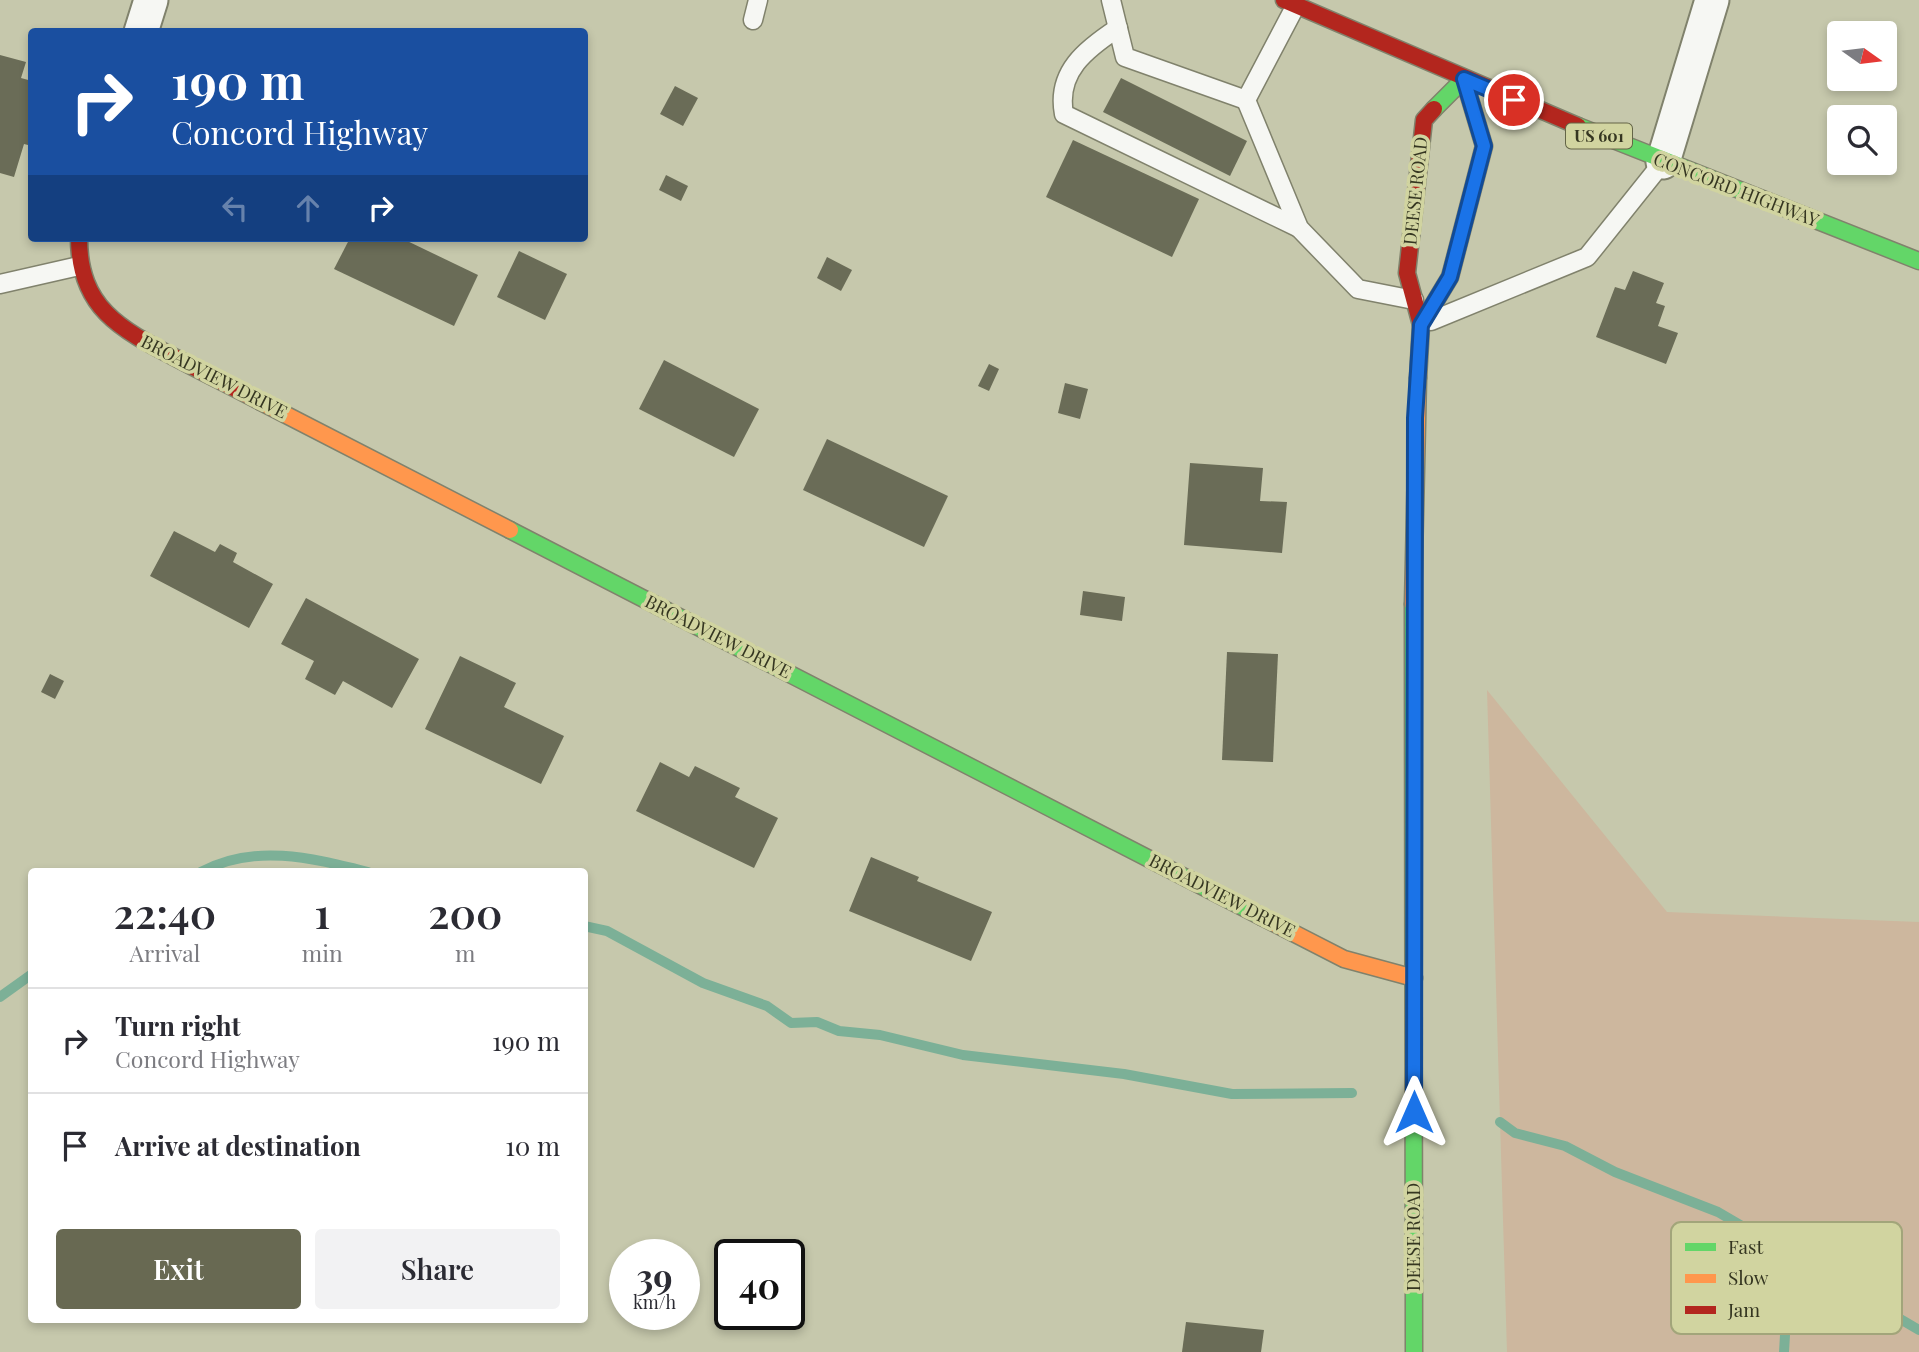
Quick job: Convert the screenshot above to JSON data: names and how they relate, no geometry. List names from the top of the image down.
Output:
{
  "streets": {
    "main road": [
      "US 601",
      "CONCORD HIGHWAY",
      "DEESE ROAD",
      "BROADVIEW DRIVE"
    ]
  },
  "crossings": [
    ["CONCORD HIGHWAY", "DEESE ROAD"],
    ["DEESE ROAD", "BROADVIEW DRIVE"]
  ],
  "legend": ["Fast", "Slow", "Jam"],
  "north": "right",
  "page": {
    "turn": ["190 m", "Concord Highway"],
    "eta": [
      "22:40",
      "Arrival",
      "1",
      "min",
      "200",
      "m"
    ],
    "list": [
      {
        "name": "Turn right",
        "note": "Concord Highway",
        "value": "190 m"
      },
      {
        "name": "Arrive at destination",
        "value": "10 m"
      }
    ],
    "buttons": ["Exit", "Share"],
    "speed": "39 km/h",
    "limit": "40"
  }
}
